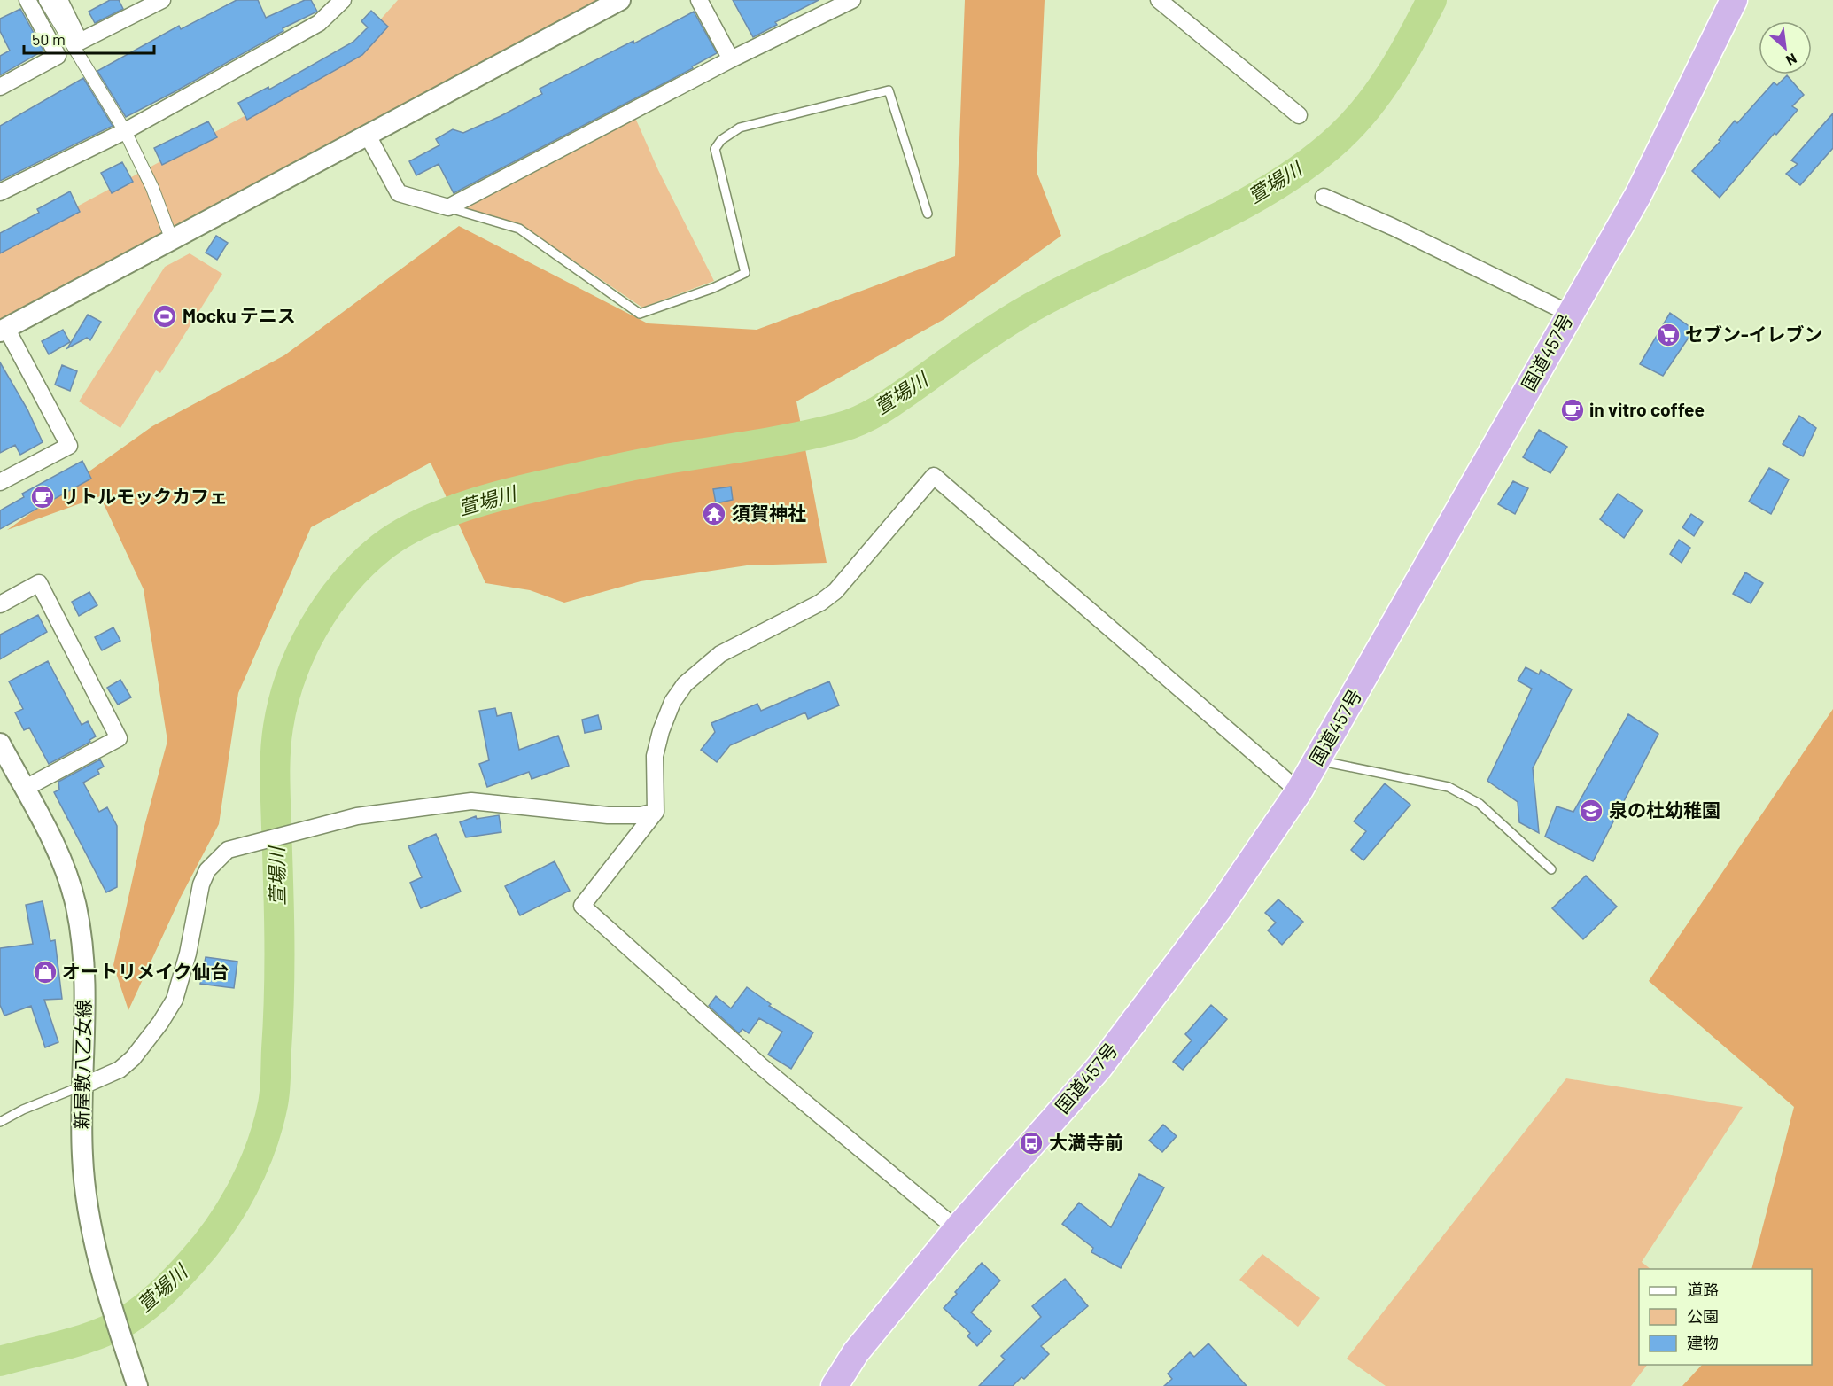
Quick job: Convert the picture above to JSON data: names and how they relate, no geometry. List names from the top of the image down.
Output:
{
  "streets": {
    "highway": ["国道457号"],
    "street": ["新屋敷八乙女線"]
  },
  "water": ["萱場川"],
  "places": {
    "sports": ["Mocku テニス"],
    "supermarket": ["セブン-イレブン"],
    "cafe": ["in vitro coffee", "リトルモックカフェ"],
    "temple": ["須賀神社"],
    "school or university": ["泉の杜幼稚園"],
    "shop": ["オートリメイク仙台"],
    "bus stop": ["大満寺前"]
  },
  "legend": ["道路", "公園", "建物"],
  "scale_bar": "50 m",
  "north": "bottom right"
}
